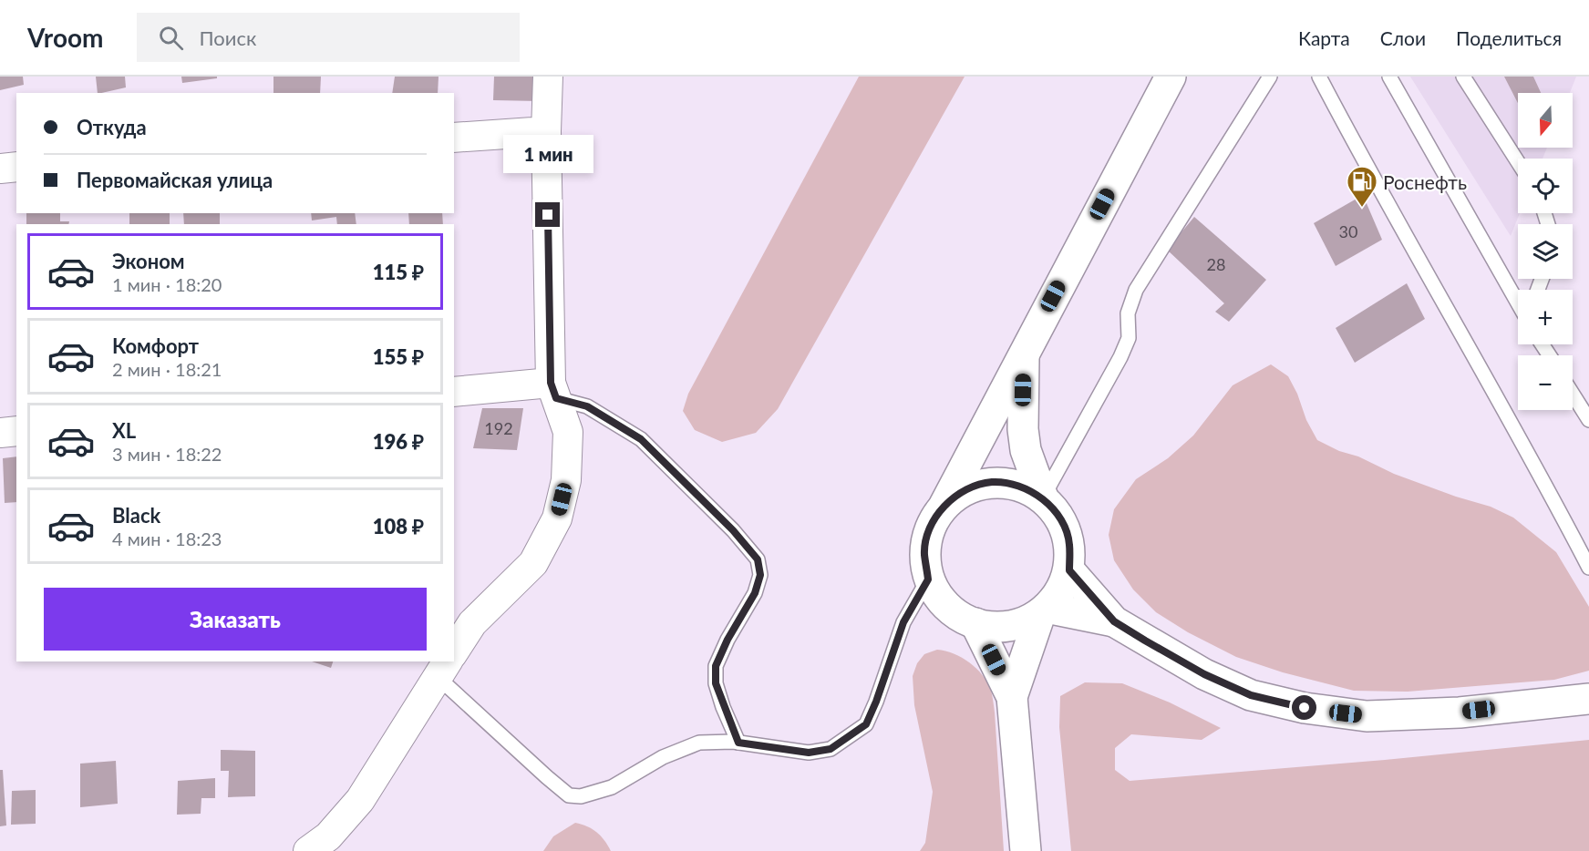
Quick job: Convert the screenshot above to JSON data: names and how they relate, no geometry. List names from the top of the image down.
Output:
{
  "places": {
    "fuel station": ["Роснефть"]
  },
  "house_numbers": ["30", "28", "192"],
  "north": "bottom",
  "page": {
    "header": "Vroom",
    "search": "Поиск",
    "nav": ["Карта", "Слои", "Поделиться"],
    "map_buttons": ["+", "−"],
    "banner": ["Откуда", "Первомайская улица"],
    "bubble": "1 мин",
    "list": [
      {
        "name": "Эконом",
        "note": "1 мин · 18:20",
        "value": "115 ₽"
      },
      {
        "name": "Комфорт",
        "note": "2 мин · 18:21",
        "value": "155 ₽"
      },
      {
        "name": "XL",
        "note": "3 мин · 18:22",
        "value": "196 ₽"
      },
      {
        "name": "Black",
        "note": "4 мин · 18:23",
        "value": "108 ₽"
      }
    ],
    "buttons": "Заказать"
  }
}
